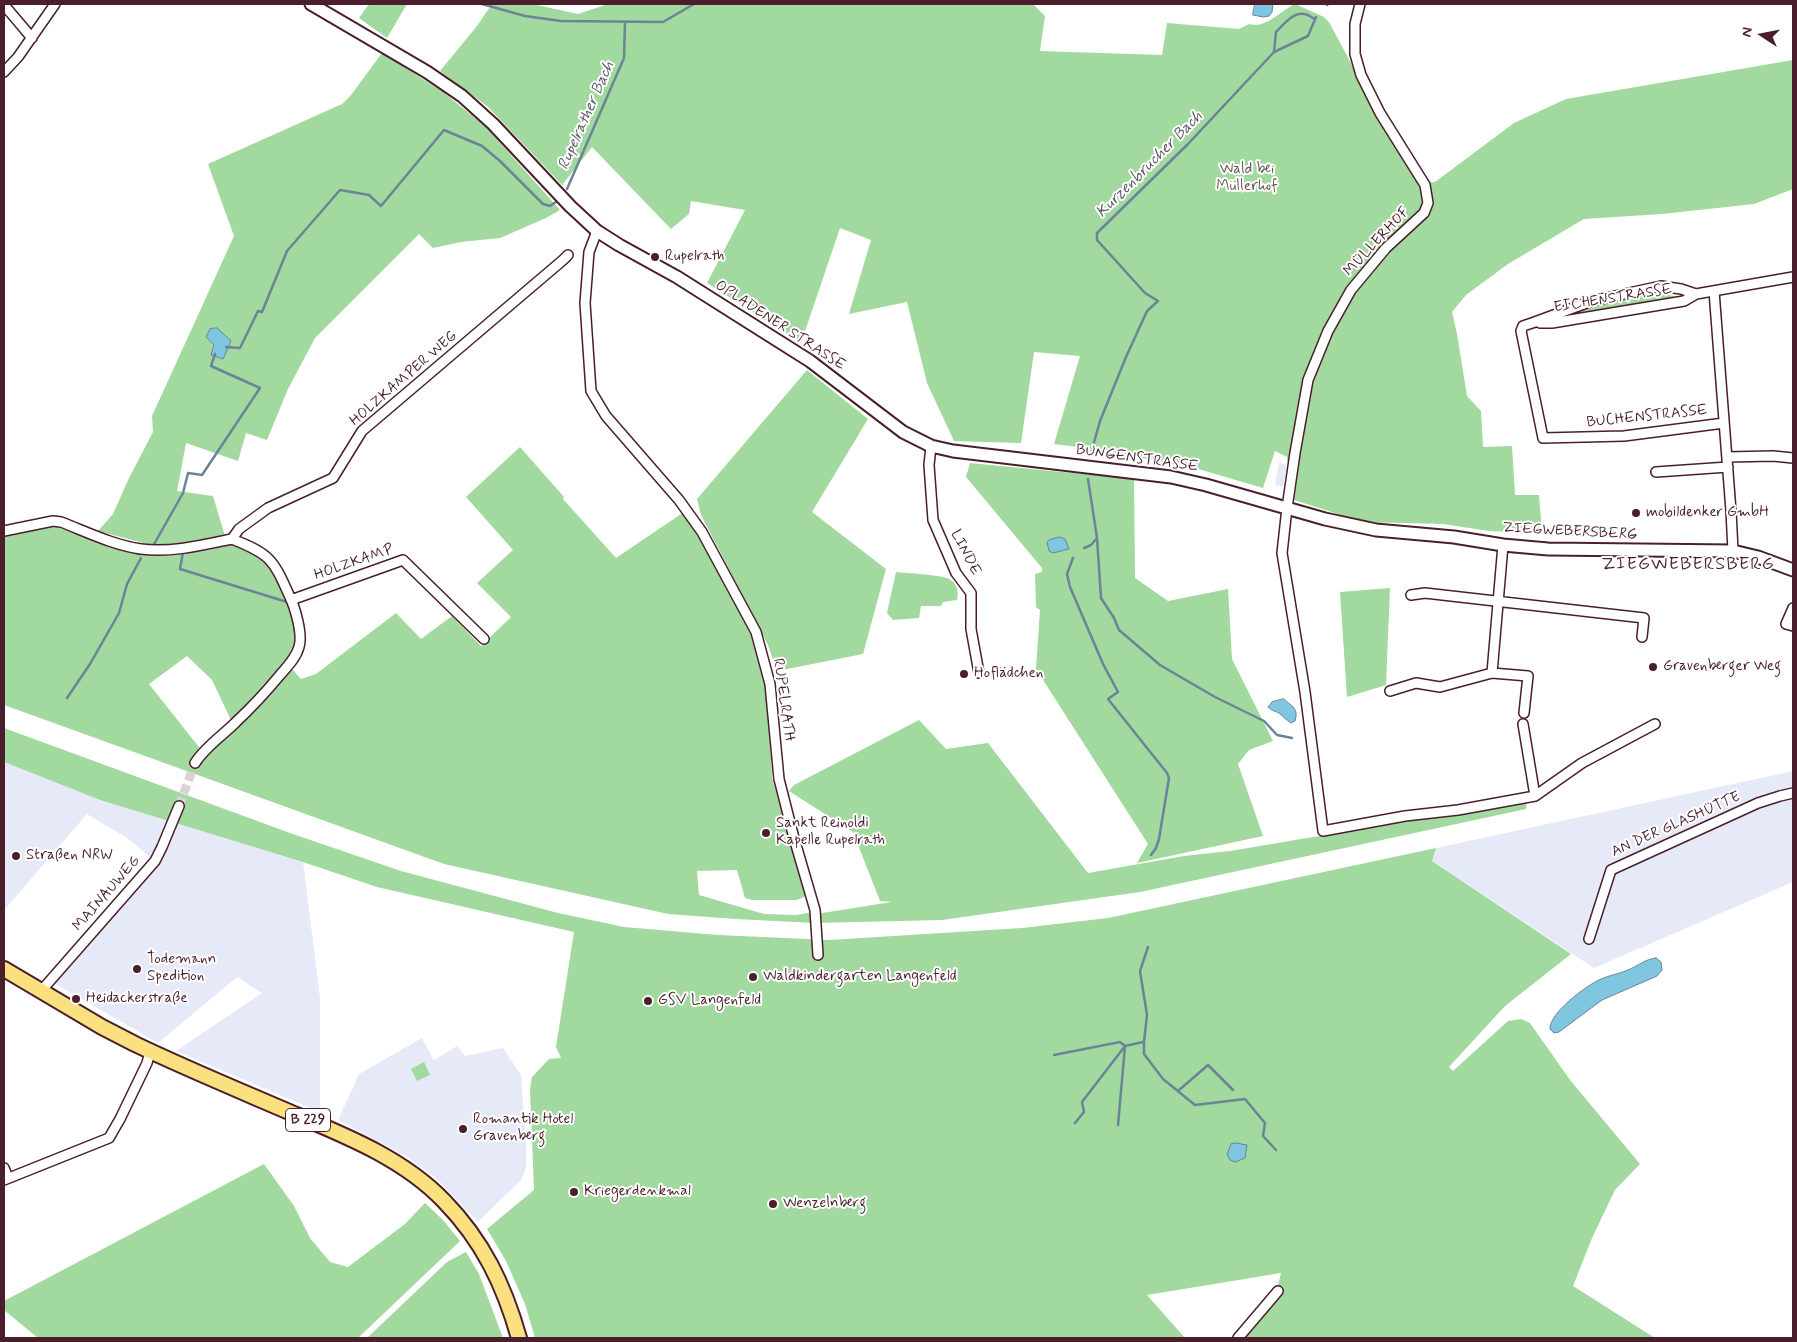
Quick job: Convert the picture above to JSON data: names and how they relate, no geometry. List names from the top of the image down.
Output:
{
  "streets": {
    "main road": [
      "OPLADENER STRASSE",
      "BUNGENSTRASSE",
      "ZIEGWEBERSBERG",
      "B 229"
    ],
    "street": [
      "MÜLLERHOF",
      "EICHENSTRASSE",
      "HOLZKAMPER WEG",
      "BUCHENSTRASSE",
      "LINDE",
      "HOLZKAMP",
      "RUPELRATH",
      "AN DER GLASHÜTTE",
      "MAINAUWEG"
    ]
  },
  "crossings": [
    ["MÜLLERHOF", "BUNGENSTRASSE"],
    ["MÜLLERHOF", "ZIEGWEBERSBERG"],
    ["EICHENSTRASSE", "BUCHENSTRASSE"],
    ["OPLADENER STRASSE", "BUNGENSTRASSE"],
    ["OPLADENER STRASSE", "LINDE"],
    ["OPLADENER STRASSE", "RUPELRATH"],
    ["BUNGENSTRASSE", "ZIEGWEBERSBERG"],
    ["MAINAUWEG", "B 229"]
  ],
  "districts": ["ZIEGWEBERSBERG"],
  "water": ["Rupelrather Bach", "Kurzenbrucher Bach"],
  "parks": ["Wald bei Müllerhof"],
  "places": [
    "Rupelrath",
    "mobildenker GmbH",
    "Gravenberger Weg",
    "Hoflädchen",
    "Sankt Reinoldi Kapelle Rupelrath",
    "Straßen NRW",
    "Todemann Spedition",
    "Waldkindergarten Langenfeld",
    "Heidackerstraße",
    "GSV Langenfeld",
    "Romantik Hotel Gravenberg",
    "Kriegerdenkmal",
    "Wenzelnberg"
  ],
  "north": "left"
}
